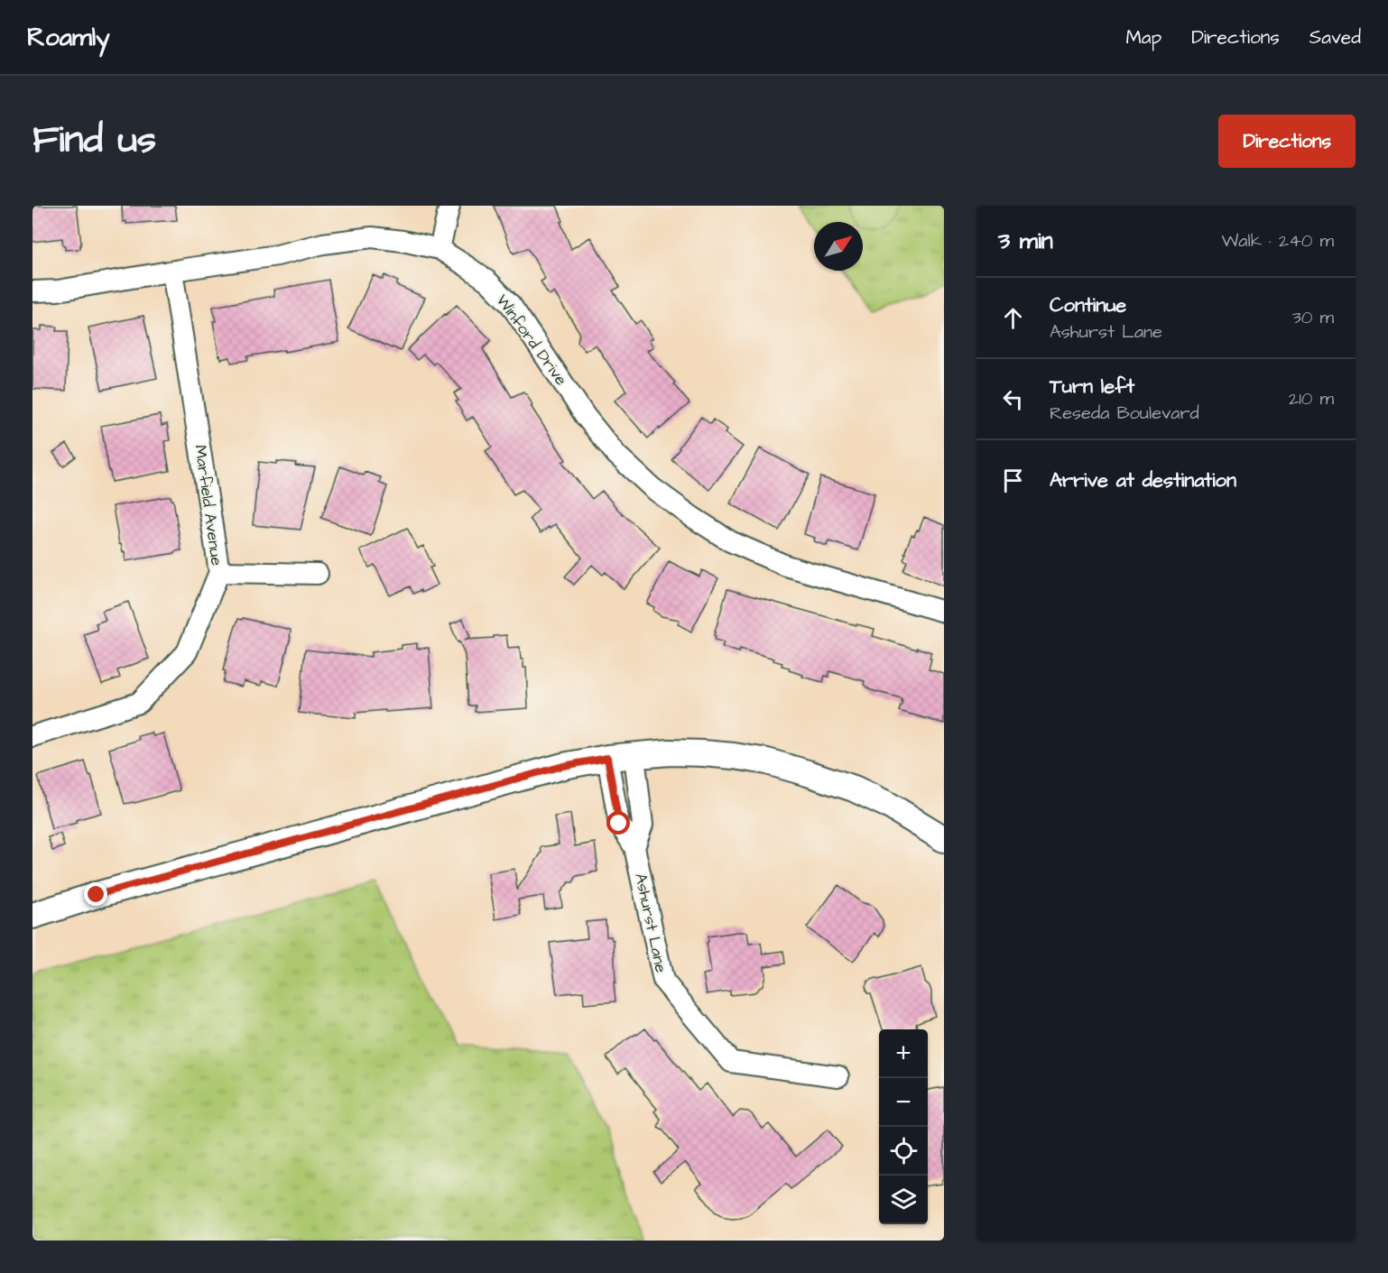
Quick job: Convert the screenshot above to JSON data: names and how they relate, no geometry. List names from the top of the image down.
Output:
{
  "streets": {
    "street": ["Winford Drive", "Marfield Avenue", "Ashurst Lane"]
  },
  "crossings": [
    ["Winford Drive", "Marfield Avenue"]
  ],
  "north": "top right",
  "page": {
    "header": "Roamly",
    "nav": ["Map", "Directions", "Saved"],
    "title": "Find us",
    "buttons": "Directions",
    "heading": ["3 min", "Walk · 240 m"],
    "list": [
      ["Continue", "Ashurst Lane", "30 m"],
      ["Turn left", "Reseda Boulevard", "210 m"],
      "Arrive at destination"
    ],
    "map_buttons": ["+", "−"]
  }
}
